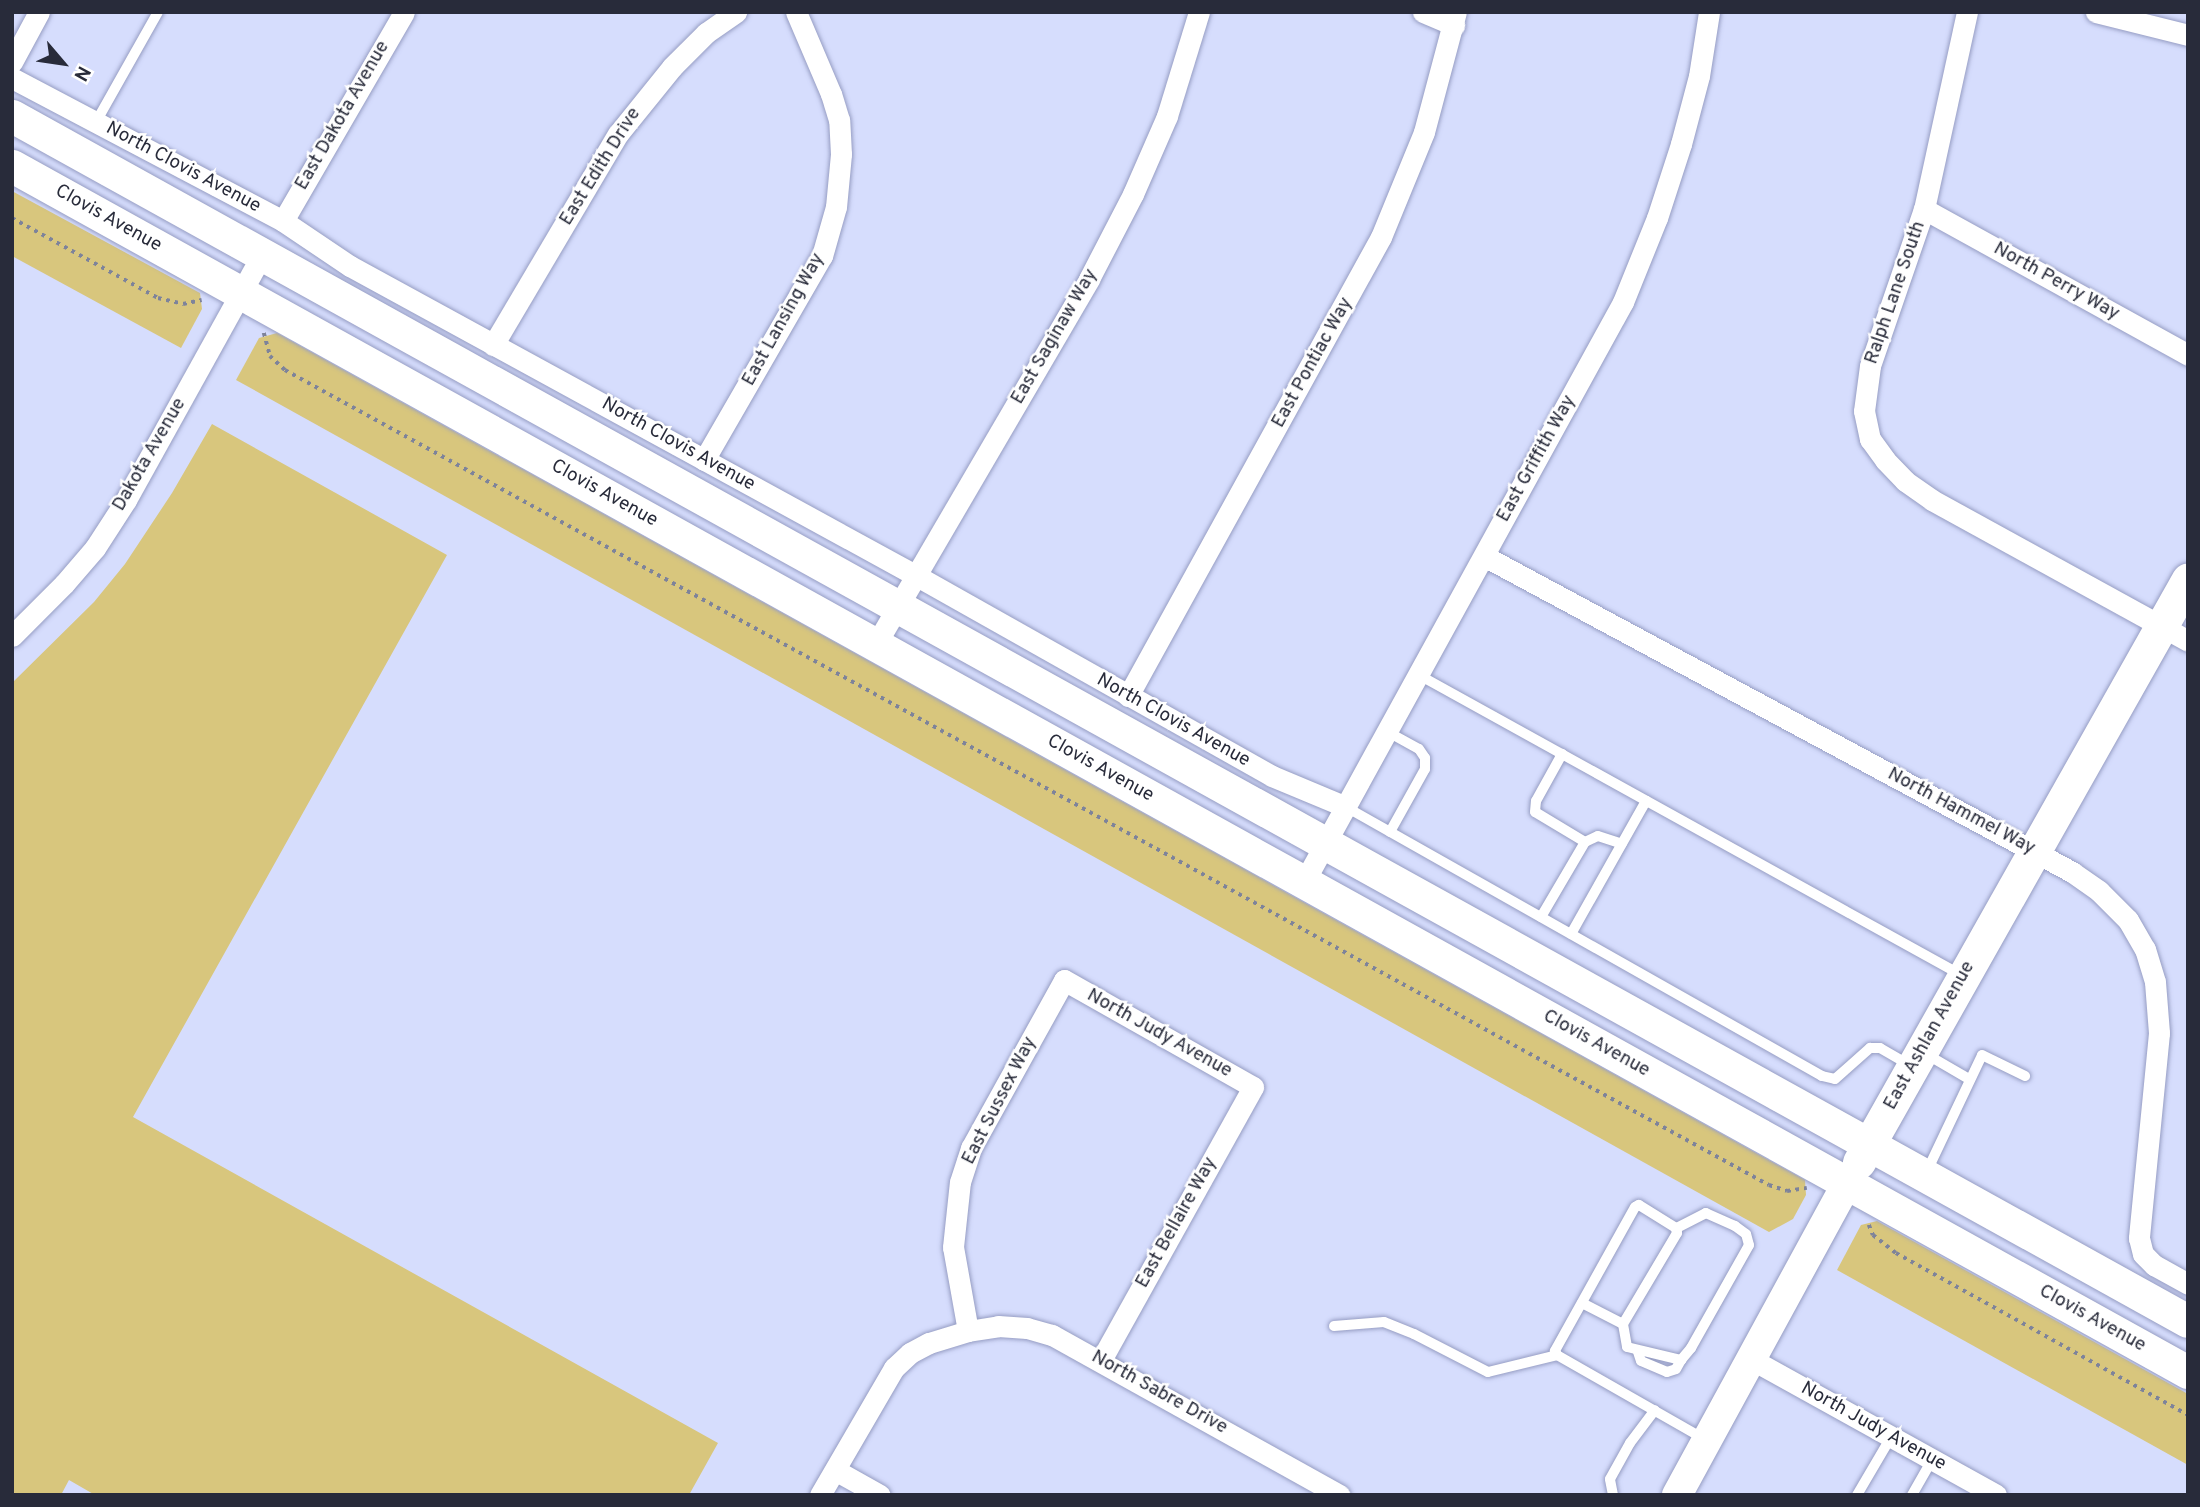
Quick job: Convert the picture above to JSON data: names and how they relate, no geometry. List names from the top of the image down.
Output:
{
  "streets": {
    "main road": ["Clovis Avenue", "East Ashlan Avenue"],
    "street": [
      "East Dakota Avenue",
      "East Edith Drive",
      "North Clovis Avenue",
      "North Perry Way",
      "Ralph Lane South",
      "East Lansing Way",
      "East Saginaw Way",
      "East Pontiac Way",
      "Dakota Avenue",
      "East Griffith Way",
      "North Hammel Way",
      "North Judy Avenue",
      "East Sussex Way",
      "East Bellaire Way",
      "North Sabre Drive"
    ]
  },
  "crossings": [
    ["East Dakota Avenue", "North Clovis Avenue"],
    ["East Edith Drive", "North Clovis Avenue"],
    ["North Clovis Avenue", "East Lansing Way"],
    ["North Clovis Avenue", "East Saginaw Way"],
    ["North Clovis Avenue", "East Pontiac Way"],
    ["North Clovis Avenue", "East Griffith Way"],
    ["Clovis Avenue", "East Saginaw Way"],
    ["Clovis Avenue", "Dakota Avenue"],
    ["Clovis Avenue", "East Griffith Way"],
    ["Clovis Avenue", "East Ashlan Avenue"],
    ["North Perry Way", "Ralph Lane South"],
    ["Ralph Lane South", "East Ashlan Avenue"],
    ["East Griffith Way", "North Hammel Way"],
    ["North Hammel Way", "East Ashlan Avenue"],
    ["North Judy Avenue", "East Ashlan Avenue"],
    ["North Judy Avenue", "East Sussex Way"],
    ["North Judy Avenue", "East Bellaire Way"],
    ["East Sussex Way", "North Sabre Drive"],
    ["East Bellaire Way", "North Sabre Drive"]
  ],
  "north": "bottom right"
}
